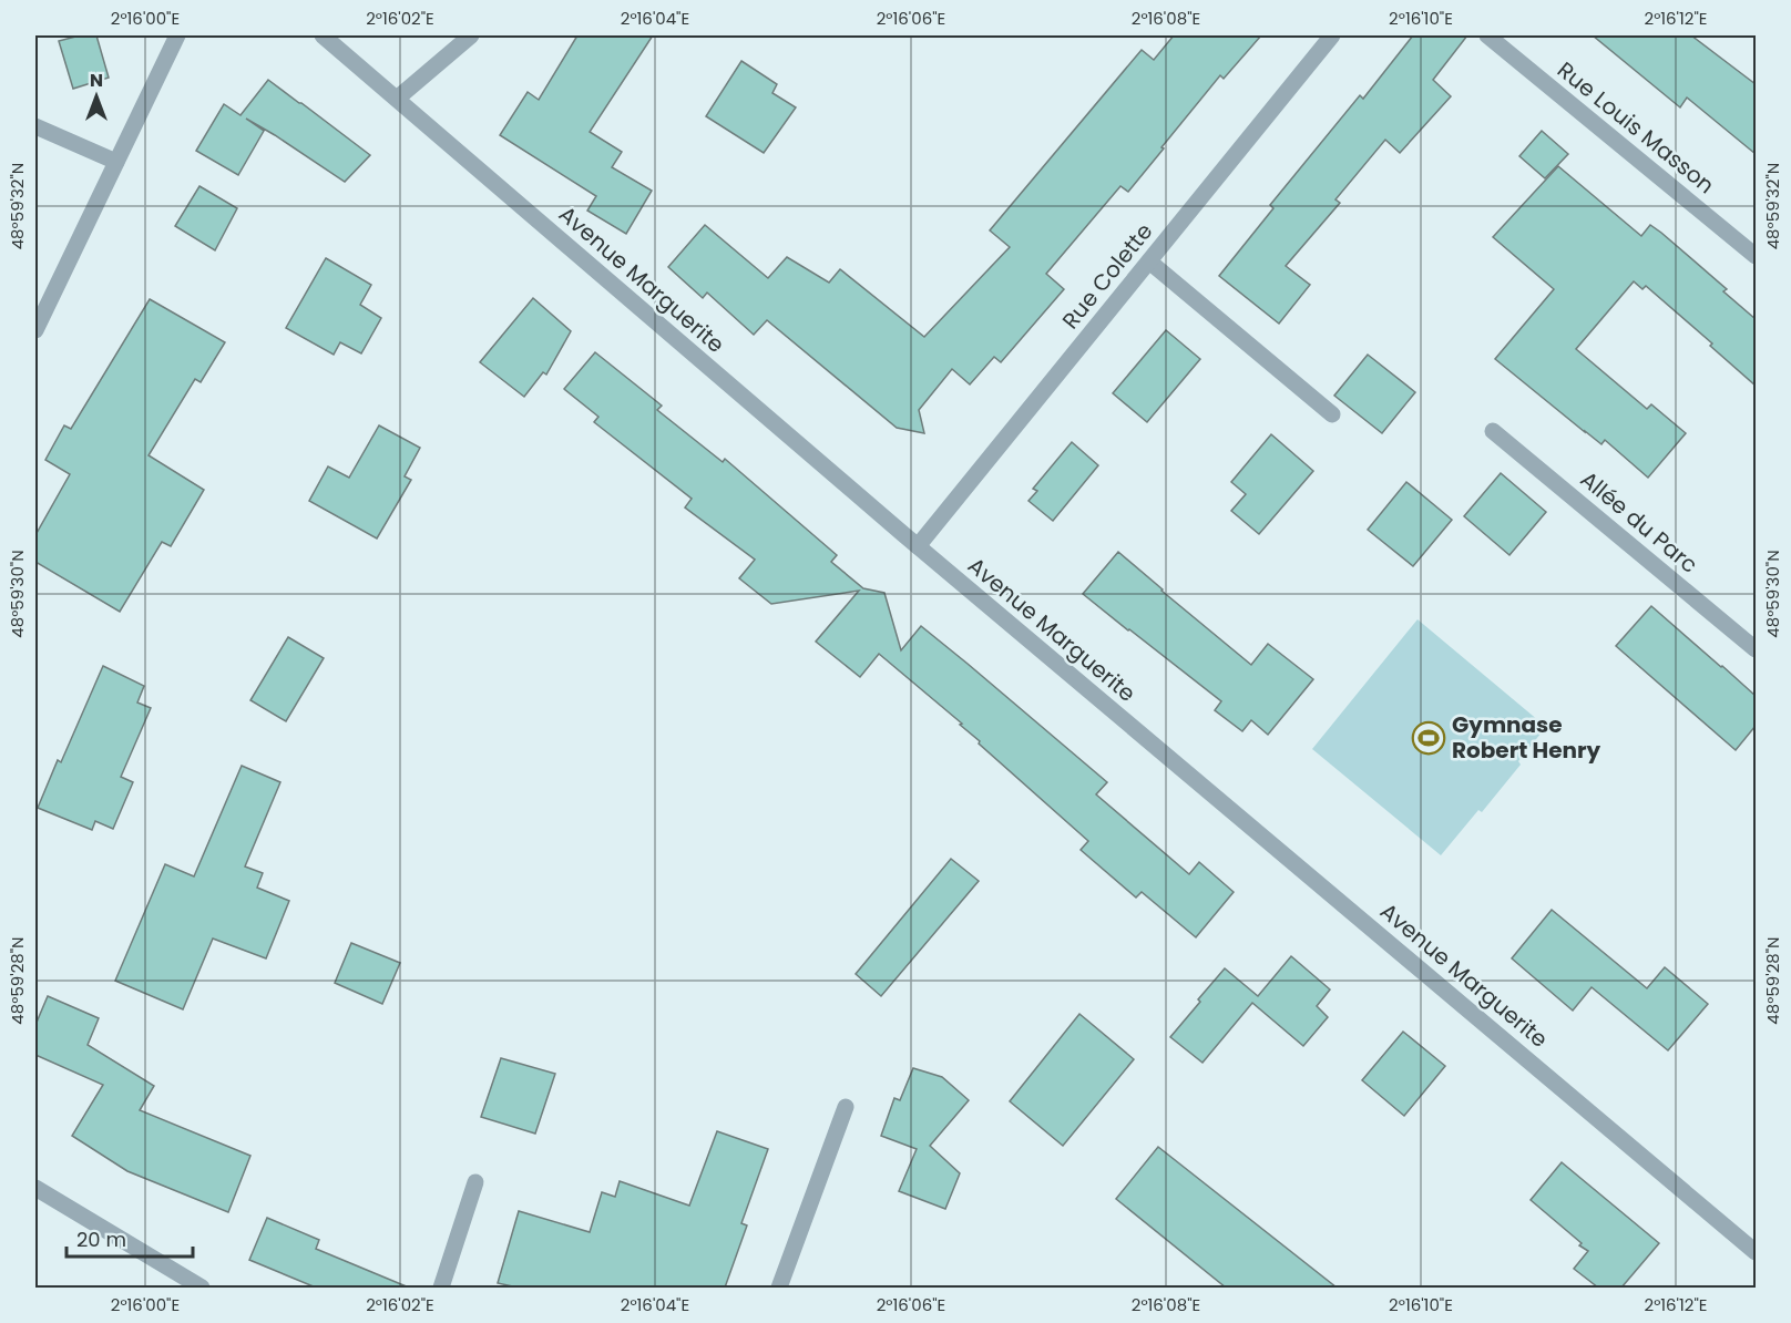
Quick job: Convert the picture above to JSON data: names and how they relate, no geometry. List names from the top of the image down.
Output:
{
  "streets": {
    "street": [
      "Rue Louis Masson",
      "Rue Colette",
      "Avenue Marguerite",
      "Allée du Parc"
    ]
  },
  "crossings": [
    ["Rue Colette", "Avenue Marguerite"]
  ],
  "places": {
    "sports": ["Gymnase Robert Henry"]
  },
  "scale_bar": "20 m",
  "north": "top",
  "coordinates": [
    "2°16'00\"E",
    "2°16'02\"E",
    "2°16'04\"E",
    "2°16'06\"E",
    "2°16'08\"E",
    "2°16'10\"E",
    "2°16'12\"E",
    "48°59'32\"N",
    "48°59'30\"N",
    "48°59'28\"N"
  ]
}
